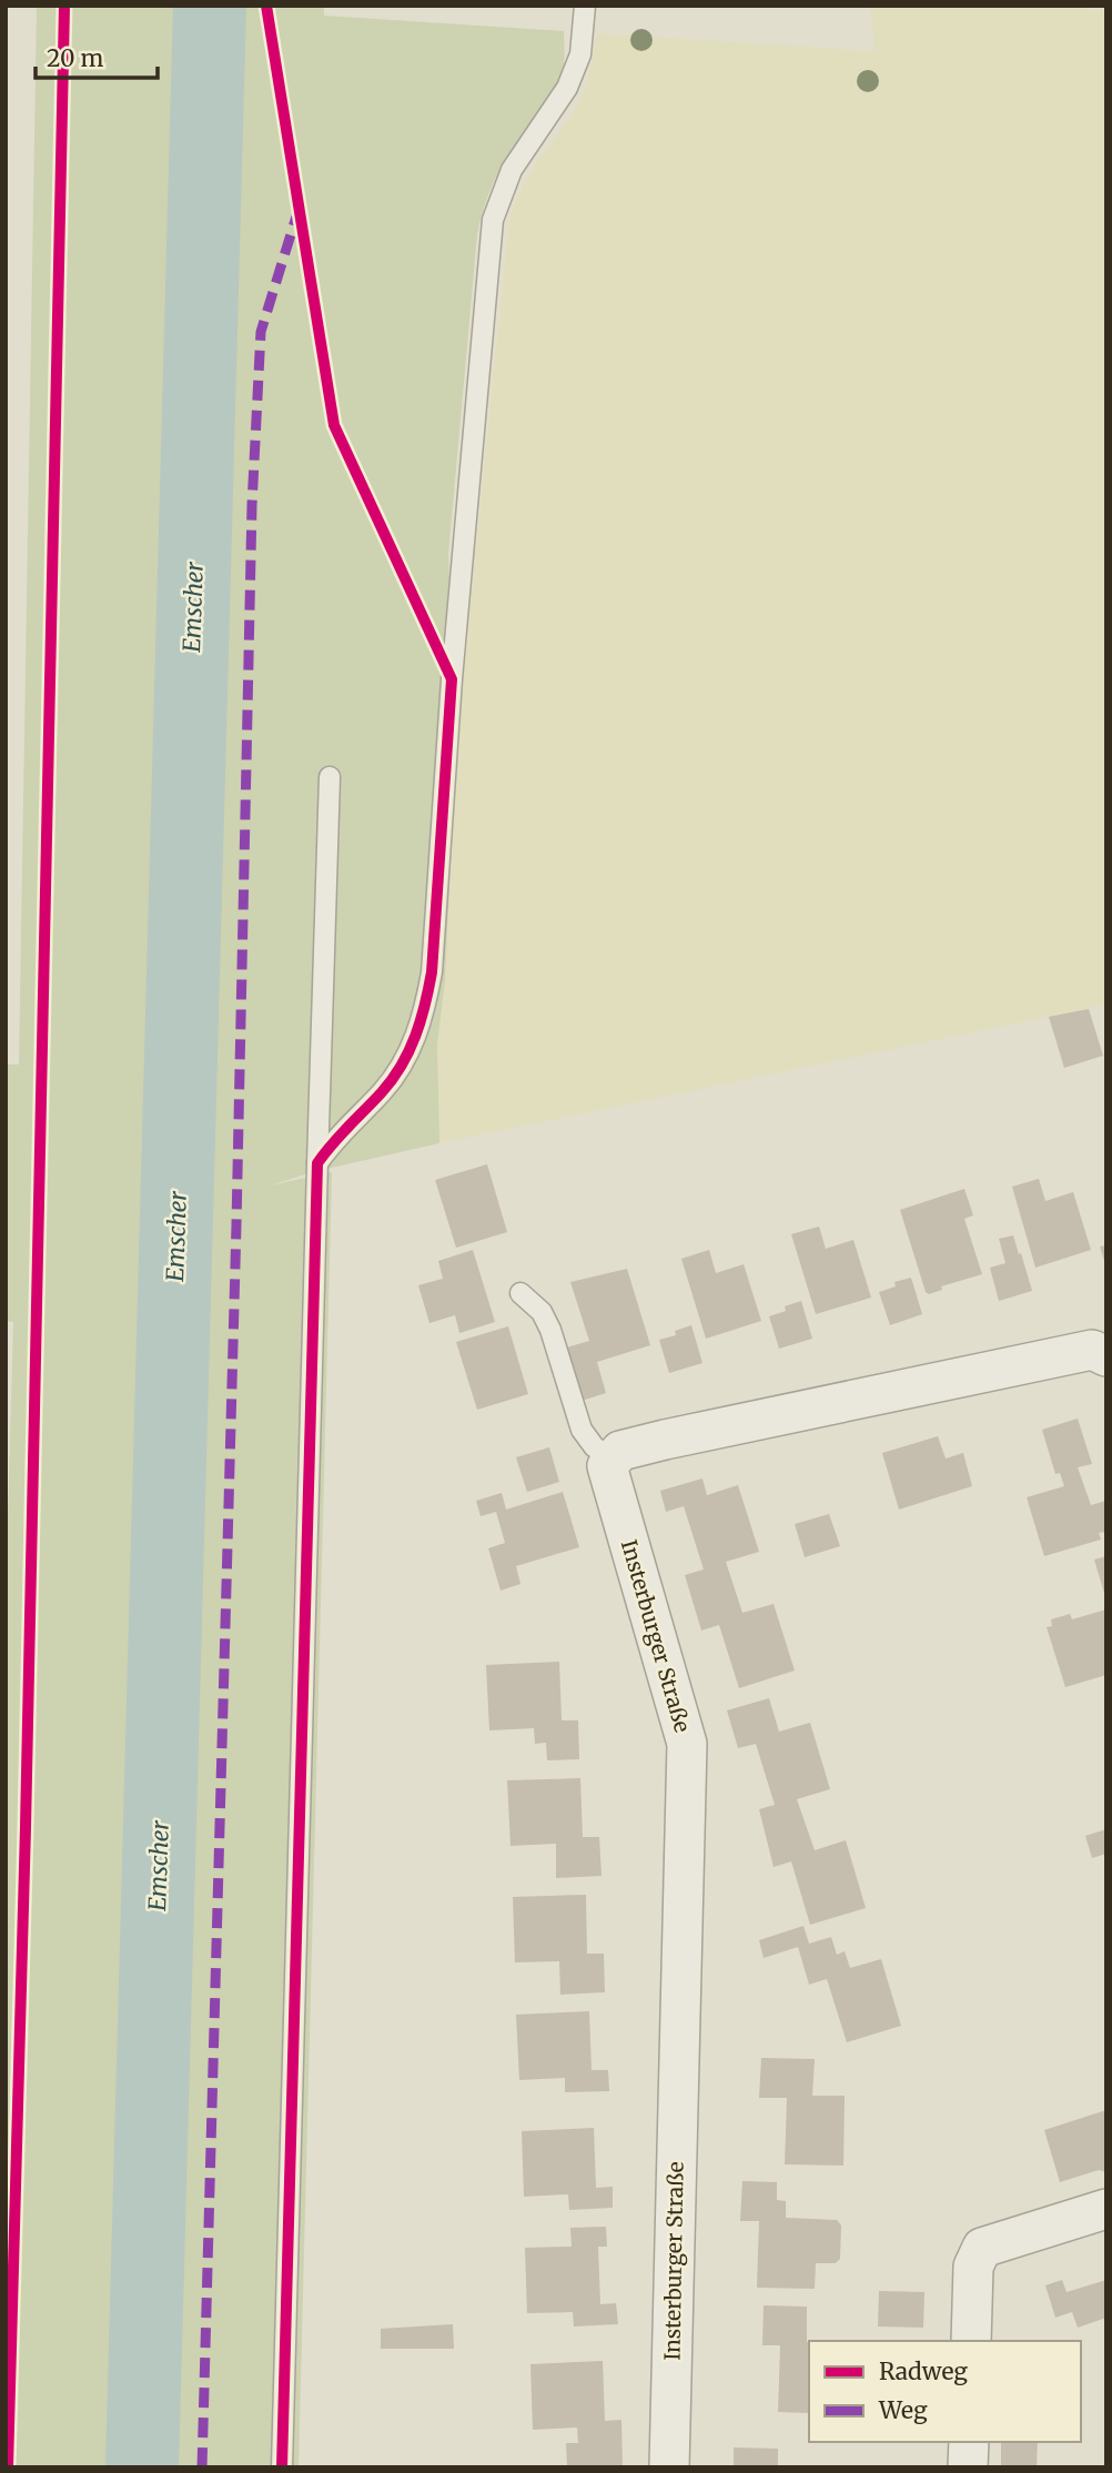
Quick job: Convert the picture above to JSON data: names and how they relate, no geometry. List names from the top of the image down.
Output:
{
  "streets": {
    "street": ["Insterburger Straße"]
  },
  "water": ["Emscher"],
  "legend": ["Radweg", "Weg"],
  "scale_bar": "20 m"
}
